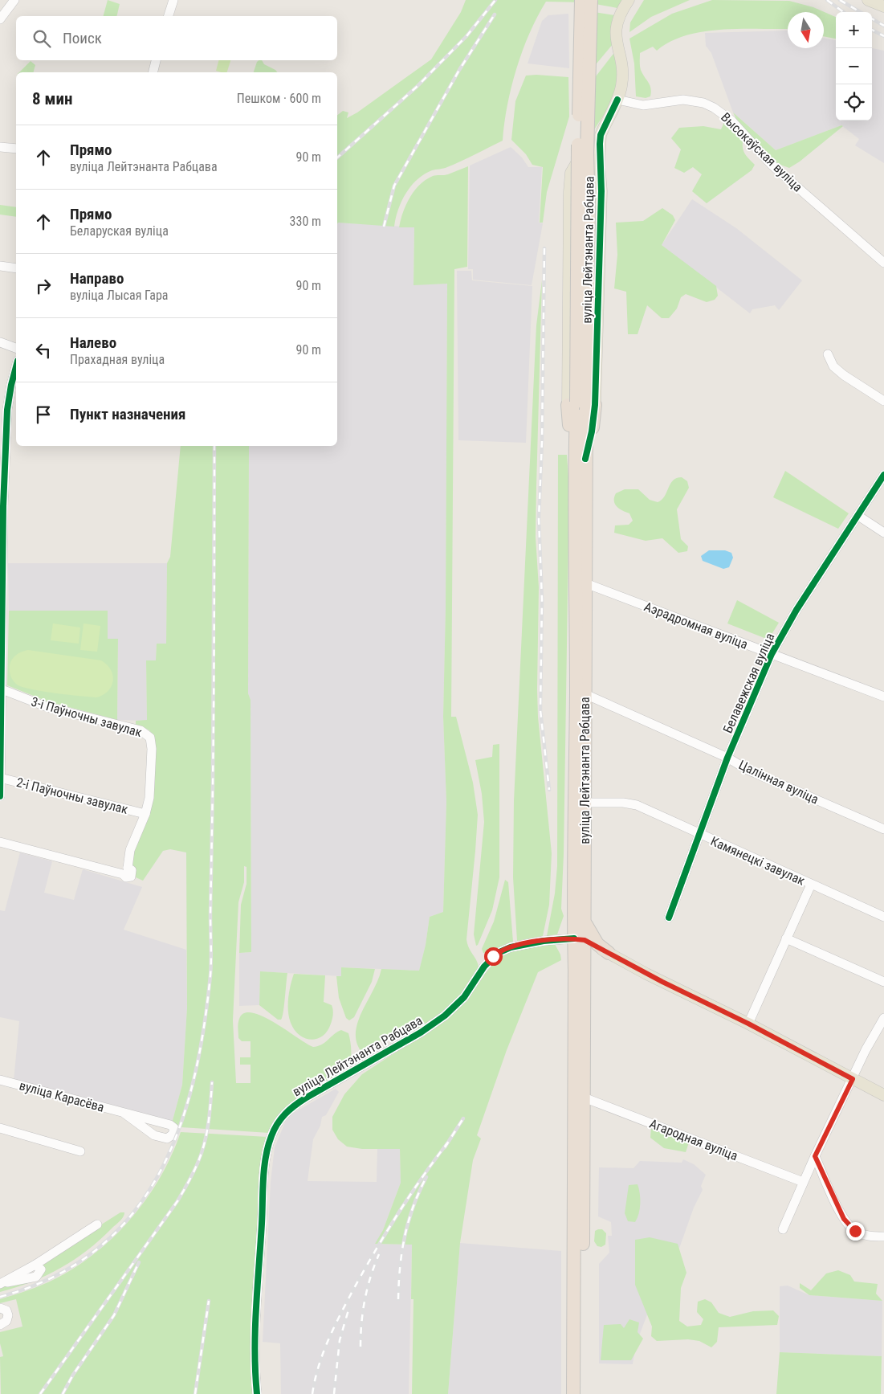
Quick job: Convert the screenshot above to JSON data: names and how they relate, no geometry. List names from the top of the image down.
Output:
{
  "streets": {
    "highway": ["вуліца Лейтэнанта Рабцава"],
    "street": [
      "Высокаўская вуліца",
      "Аэрадромная вуліца",
      "Белавежская вуліца",
      "3-і Паўночны завулак",
      "Цалінная вуліца",
      "2-і Паўночны завулак",
      "Камянецкі завулак",
      "вуліца Карасёва",
      "Агародная вуліца"
    ]
  },
  "crossings": [
    ["Высокаўская вуліца", "вуліца Лейтэнанта Рабцава"],
    ["вуліца Лейтэнанта Рабцава", "Аэрадромная вуліца"],
    ["вуліца Лейтэнанта Рабцава", "Цалінная вуліца"],
    ["вуліца Лейтэнанта Рабцава", "Камянецкі завулак"],
    ["вуліца Лейтэнанта Рабцава", "Агародная вуліца"],
    ["Аэрадромная вуліца", "Белавежская вуліца"],
    ["Белавежская вуліца", "Цалінная вуліца"],
    ["Белавежская вуліца", "Камянецкі завулак"],
    ["3-і Паўночны завулак", "2-і Паўночны завулак"]
  ],
  "north": "bottom",
  "page": {
    "map_buttons": ["+", "−"],
    "search": "Поиск",
    "heading": ["8 мин", "Пешком · 600 m"],
    "list": [
      ["Прямо", "вуліца Лейтэнанта Рабцава", "90 m"],
      ["Прямо", "Беларуская вуліца", "330 m"],
      ["Направо", "вуліца Лысая Гара", "90 m"],
      ["Налево", "Прахадная вуліца", "90 m"],
      "Пункт назначения"
    ]
  }
}
